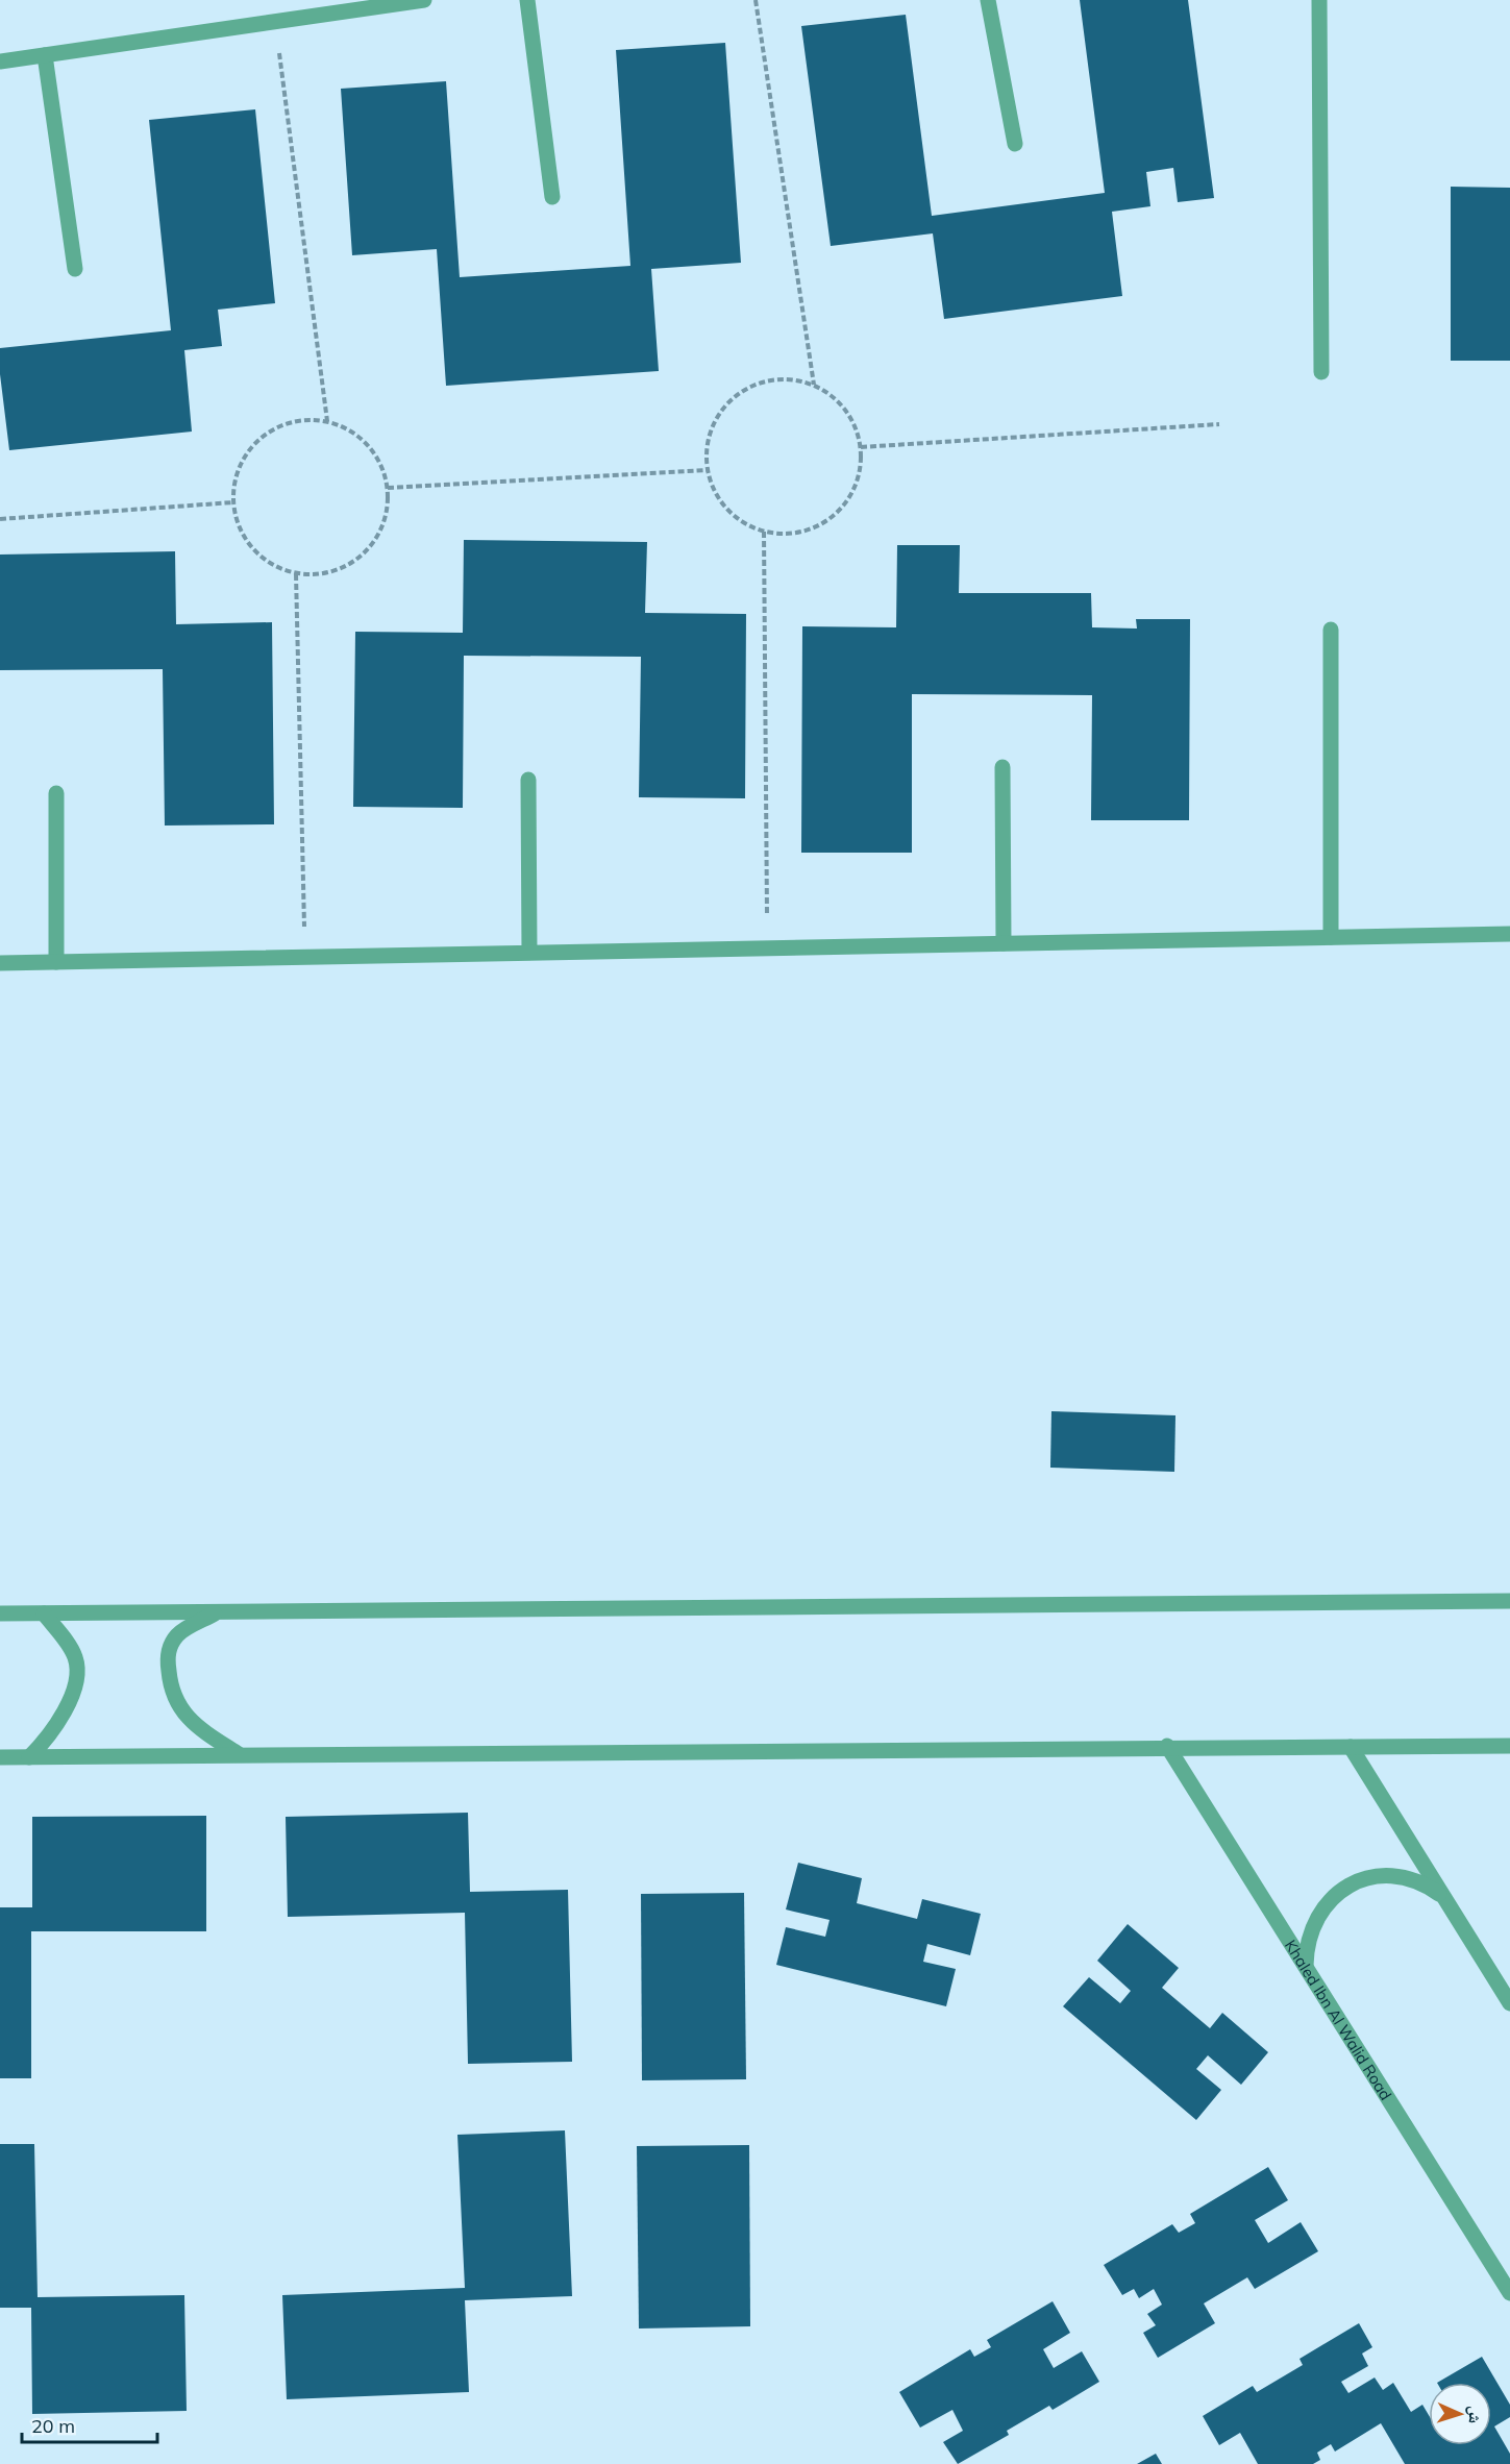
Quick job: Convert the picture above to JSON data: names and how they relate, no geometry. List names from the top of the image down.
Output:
{
  "streets": {
    "street": ["Khaled Ibn Al Walid Road"]
  },
  "scale_bar": "20 m",
  "north": "right"
}
